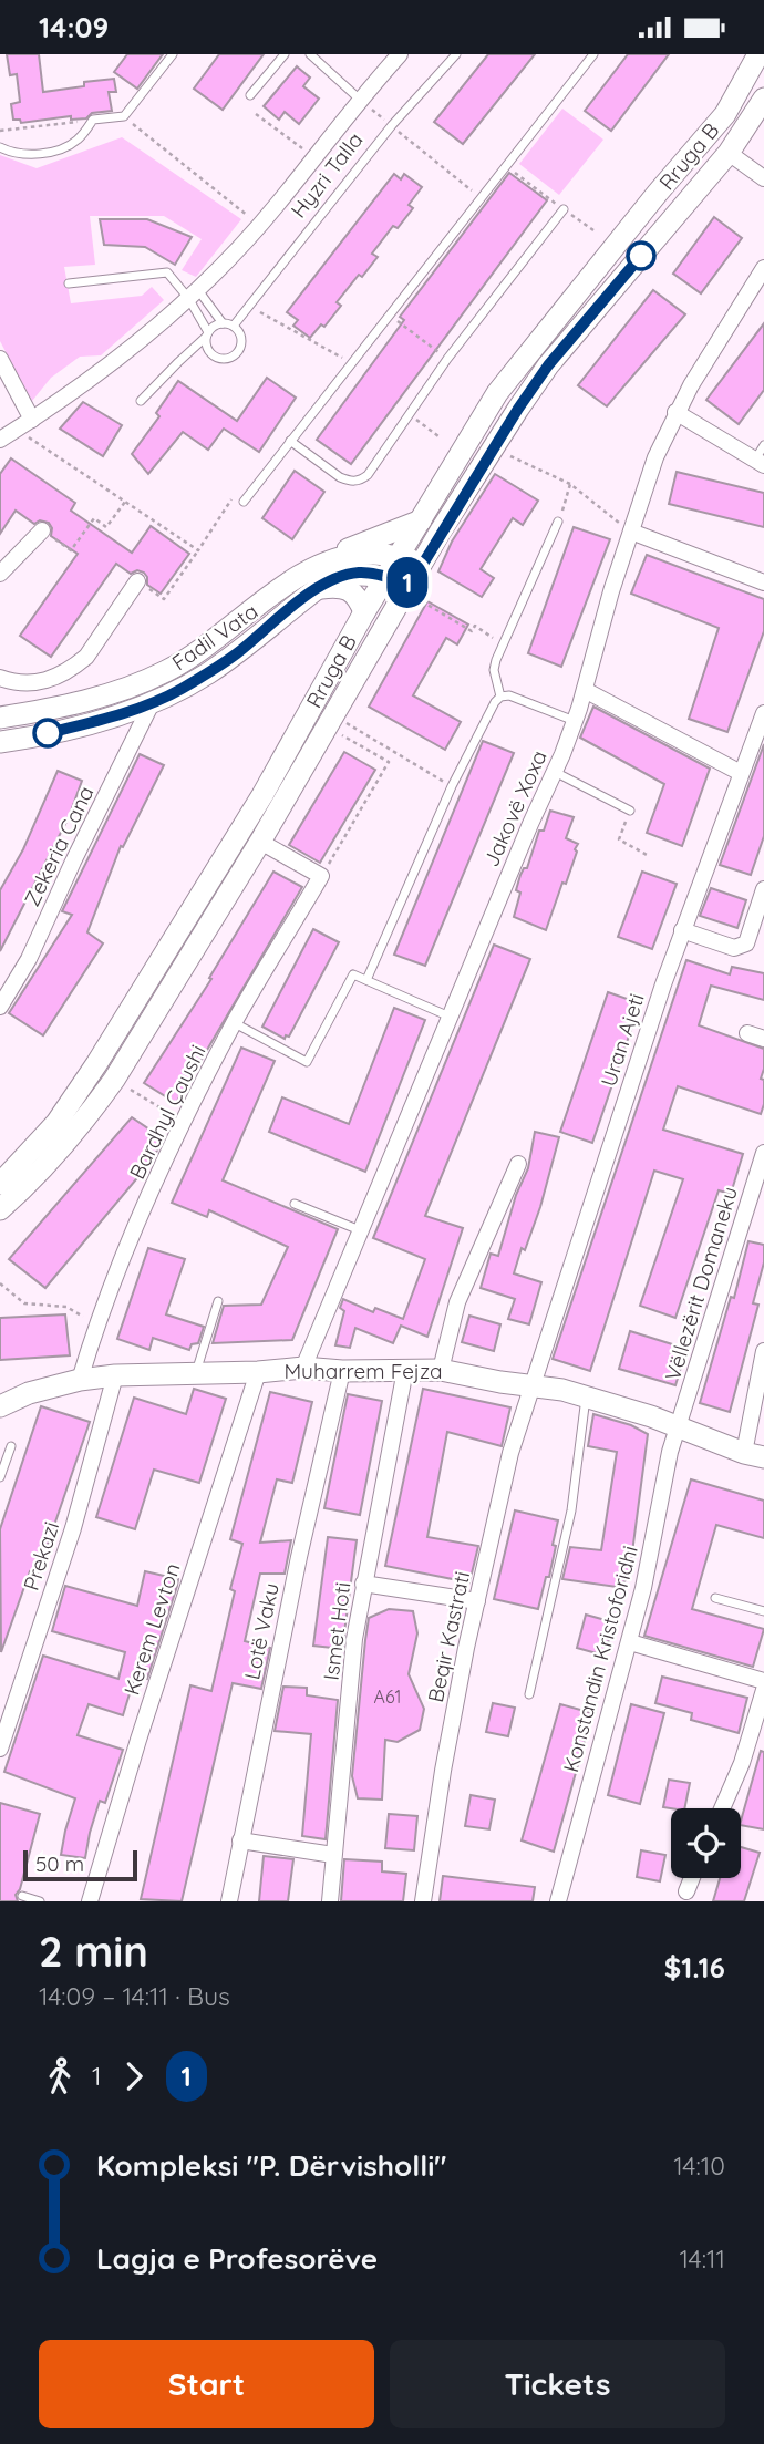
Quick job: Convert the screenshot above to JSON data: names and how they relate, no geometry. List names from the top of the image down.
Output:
{
  "streets": {
    "main road": ["Rruga B", "Fadil Vata", "Muharrem Fejza"],
    "street": [
      "Hyzri Talla",
      "Jakovë Xoxa",
      "Zekeria Cana",
      "Uran Ajeti",
      "Bardhyl Çaushi",
      "Vëllezërit Domaneku",
      "Prekazi",
      "Kerem Levton",
      "Lotë Vaku",
      "Ismet Hoti",
      "Beqir Kastrati",
      "Konstandin Kristoforidhi"
    ]
  },
  "crossings": [
    ["Rruga B", "Fadil Vata"],
    ["Fadil Vata", "Zekeria Cana"],
    ["Jakovë Xoxa", "Muharrem Fejza"],
    ["Uran Ajeti", "Muharrem Fejza"],
    ["Uran Ajeti", "Beqir Kastrati"],
    ["Bardhyl Çaushi", "Muharrem Fejza"],
    ["Vëllezërit Domaneku", "Muharrem Fejza"],
    ["Vëllezërit Domaneku", "Konstandin Kristoforidhi"],
    ["Muharrem Fejza", "Prekazi"],
    ["Muharrem Fejza", "Kerem Levton"],
    ["Muharrem Fejza", "Lotë Vaku"],
    ["Muharrem Fejza", "Ismet Hoti"],
    ["Muharrem Fejza", "Beqir Kastrati"],
    ["Muharrem Fejza", "Konstandin Kristoforidhi"]
  ],
  "lines": ["bus line 1"],
  "house_numbers": ["A61"],
  "scale_bar": "50 m",
  "page": {
    "status": "14:09",
    "on_map": "1",
    "scale": "50 m",
    "heading": ["2 min", "14:09 – 14:11 · Bus", "$1.16"],
    "legs": ["1", "1"],
    "list": [
      {
        "name": "Kompleksi \"P. Dërvisholli\"",
        "value": "14:10"
      },
      {
        "name": "Lagja e Profesorëve",
        "value": "14:11"
      }
    ],
    "buttons": ["Start", "Tickets"]
  }
}
